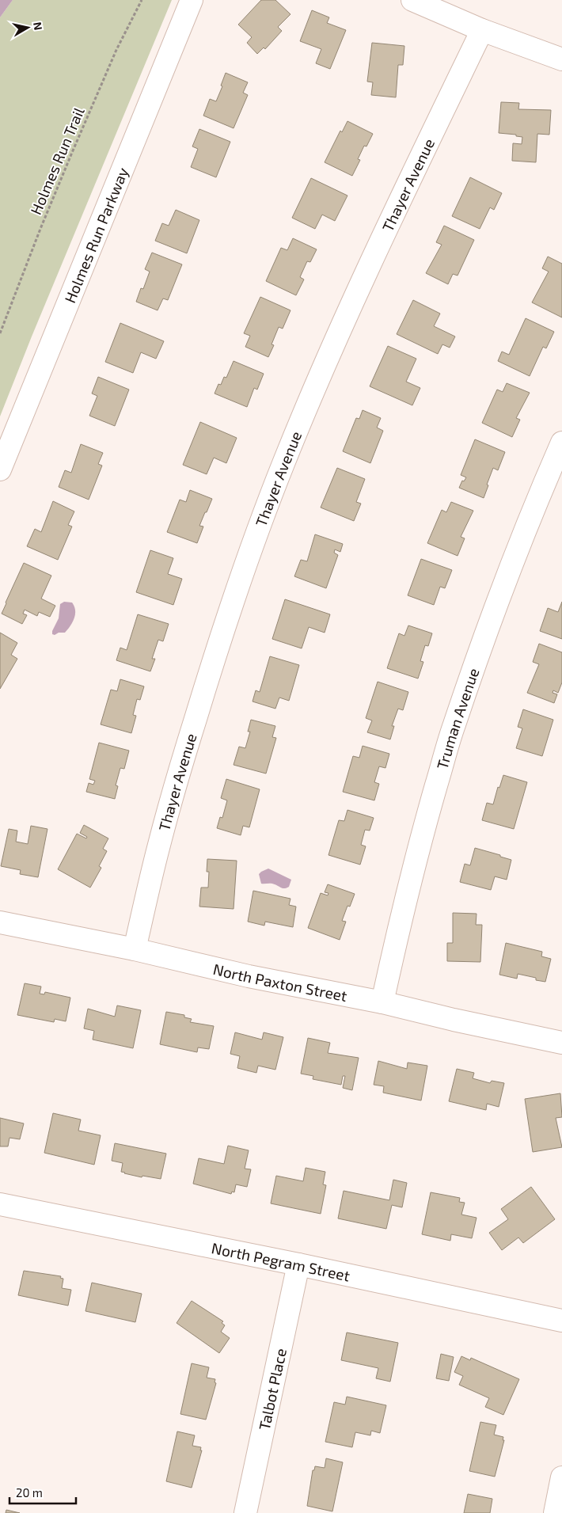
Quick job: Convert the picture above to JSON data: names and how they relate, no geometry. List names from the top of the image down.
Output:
{
  "streets": {
    "street": [
      "Thayer Avenue",
      "Holmes Run Parkway",
      "Truman Avenue",
      "North Paxton Street",
      "North Pegram Street",
      "Talbot Place"
    ],
    "path": ["Holmes Run Trail"]
  },
  "crossings": [
    ["Thayer Avenue", "North Paxton Street"],
    ["Truman Avenue", "North Paxton Street"],
    ["North Pegram Street", "Talbot Place"]
  ],
  "scale_bar": "20 m",
  "north": "right"
}
